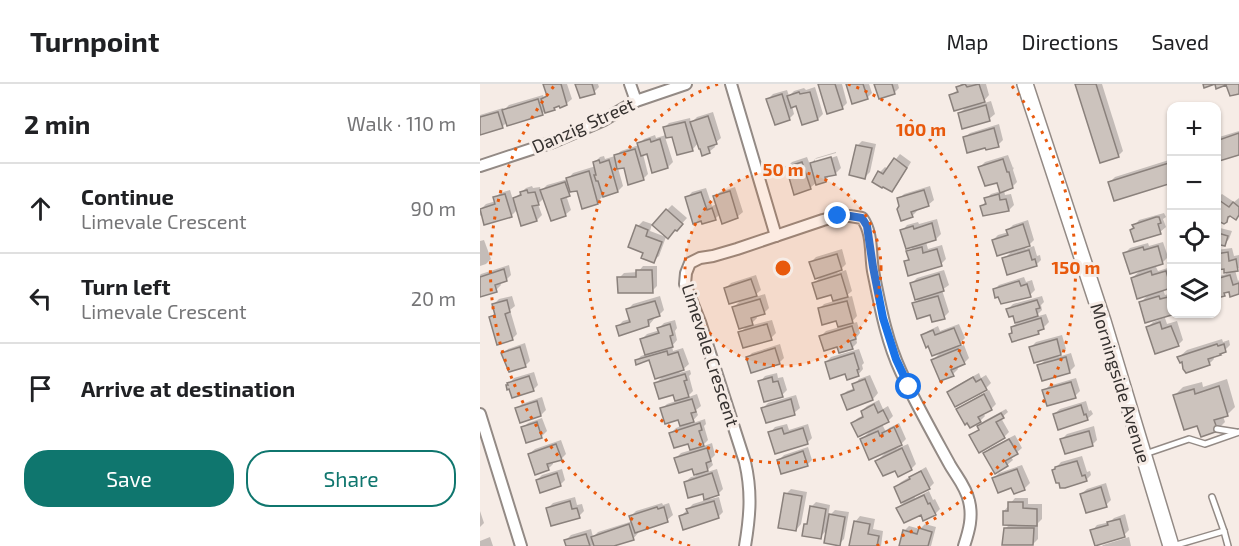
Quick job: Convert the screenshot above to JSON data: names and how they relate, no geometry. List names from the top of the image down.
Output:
{
  "streets": {
    "main road": ["Morningside Avenue"],
    "street": ["Danzig Street", "Limevale Crescent"]
  },
  "page": {
    "header": "Turnpoint",
    "nav": ["Map", "Directions", "Saved"],
    "heading": ["2 min", "Walk · 110 m"],
    "map_buttons": ["+", "−"],
    "list": [
      ["Continue", "Limevale Crescent", "90 m"],
      ["Turn left", "Limevale Crescent", "20 m"],
      "Arrive at destination"
    ],
    "buttons": ["Save", "Share"]
  },
  "rings": ["100 m", "50 m", "150 m"]
}
